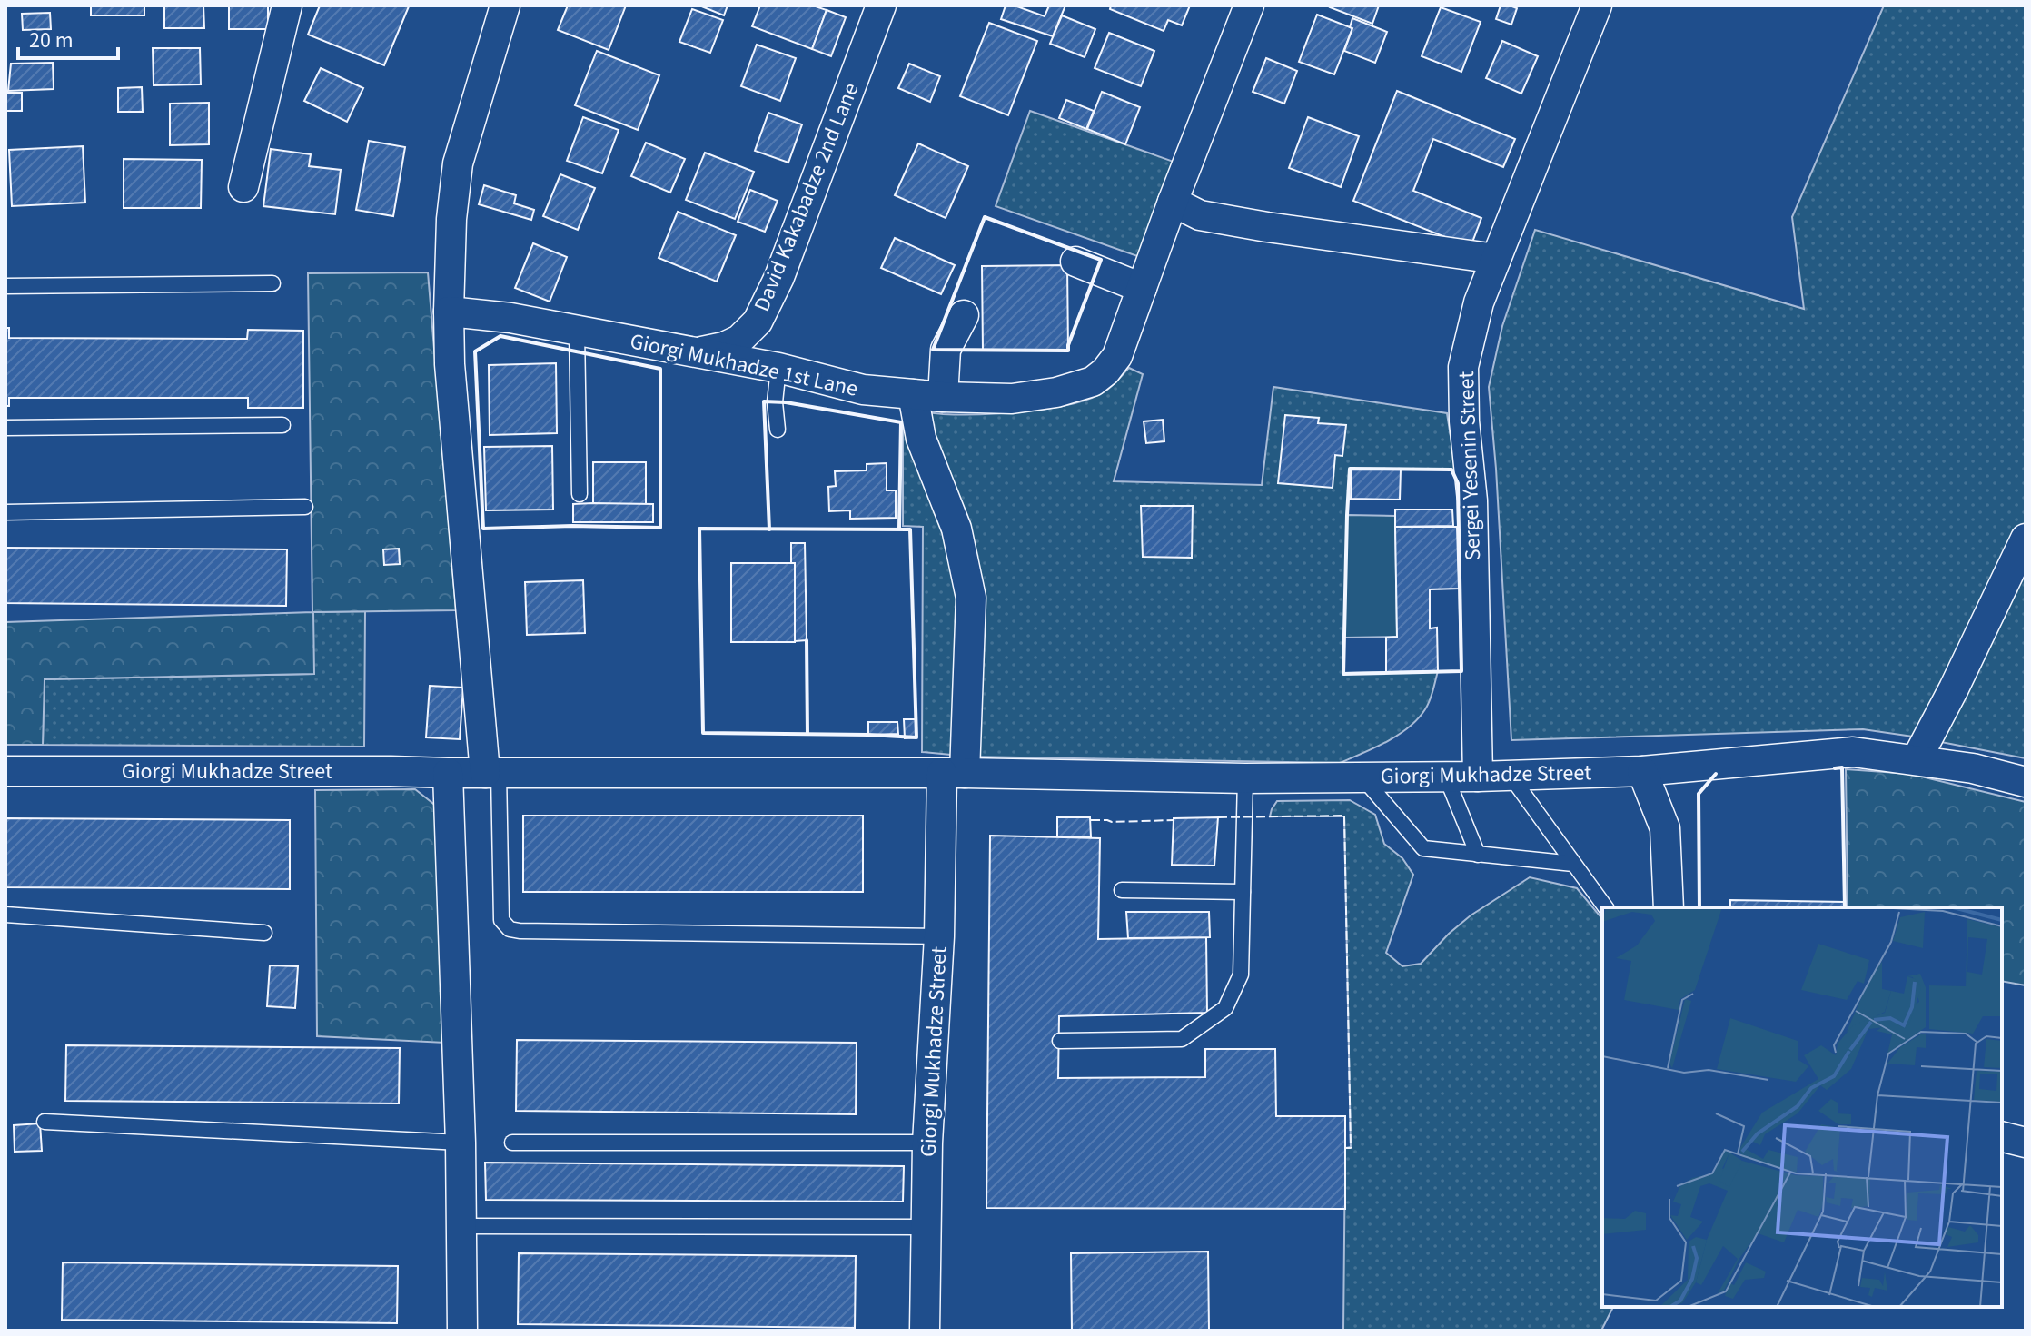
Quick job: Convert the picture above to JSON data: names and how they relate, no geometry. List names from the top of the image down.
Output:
{
  "streets": {
    "street": [
      "David Kakabadze 2nd Lane",
      "Giorgi Mukhadze 1st Lane",
      "Sergei Yesenin Street",
      "Giorgi Mukhadze Street"
    ]
  },
  "crossings": [
    ["David Kakabadze 2nd Lane", "Giorgi Mukhadze 1st Lane"],
    ["Sergei Yesenin Street", "Giorgi Mukhadze Street"]
  ],
  "scale_bar": "20 m"
}
